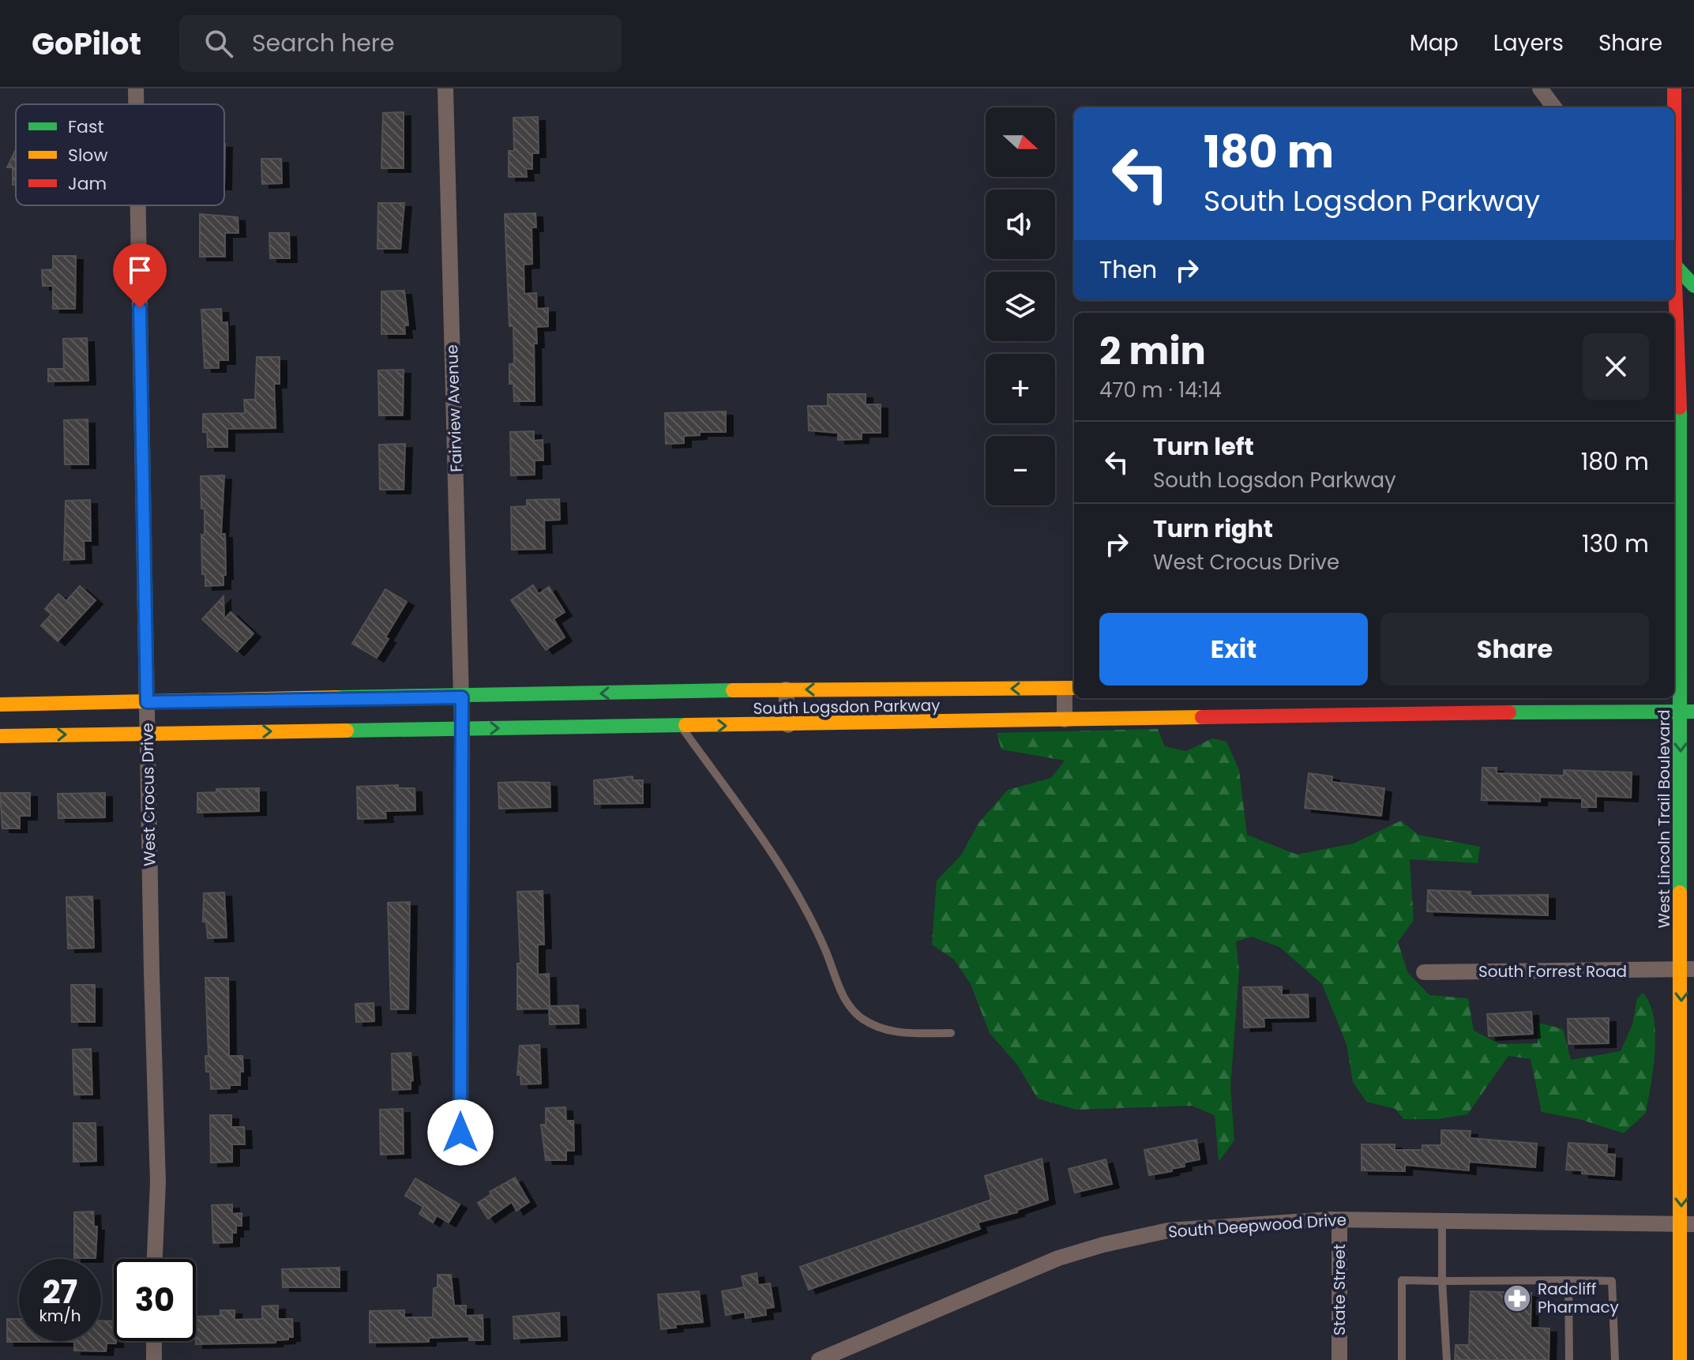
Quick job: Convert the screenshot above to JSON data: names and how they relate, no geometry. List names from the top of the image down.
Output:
{
  "streets": {
    "main road": ["South Logsdon Parkway", "West Lincoln Trail Boulevard"],
    "street": [
      "Fairview Avenue",
      "West Crocus Drive",
      "South Forrest Road",
      "South Deepwood Drive",
      "State Street"
    ]
  },
  "crossings": [
    ["Fairview Avenue", "South Logsdon Parkway"],
    ["South Logsdon Parkway", "West Crocus Drive"],
    ["South Logsdon Parkway", "West Lincoln Trail Boulevard"],
    ["West Lincoln Trail Boulevard", "South Forrest Road"],
    ["West Lincoln Trail Boulevard", "South Deepwood Drive"],
    ["South Deepwood Drive", "State Street"]
  ],
  "one_way": ["West Lincoln Trail Boulevard"],
  "places": {
    "pharmacy": ["Radcliff Pharmacy"]
  },
  "legend": ["Fast", "Slow", "Jam"],
  "north": "right",
  "page": {
    "header": "GoPilot",
    "search": "Search here",
    "nav": ["Map", "Layers", "Share"],
    "map_buttons": ["+", "−"],
    "turn": ["180 m", "South Logsdon Parkway"],
    "then": "Then",
    "heading": ["2 min", "470 m · 14:14"],
    "list": [
      {
        "name": "Turn left",
        "note": "South Logsdon Parkway",
        "value": "180 m"
      },
      {
        "name": "Turn right",
        "note": "West Crocus Drive",
        "value": "130 m"
      }
    ],
    "buttons": ["Exit", "Share"],
    "speed": "27 km/h",
    "limit": "30"
  }
}
